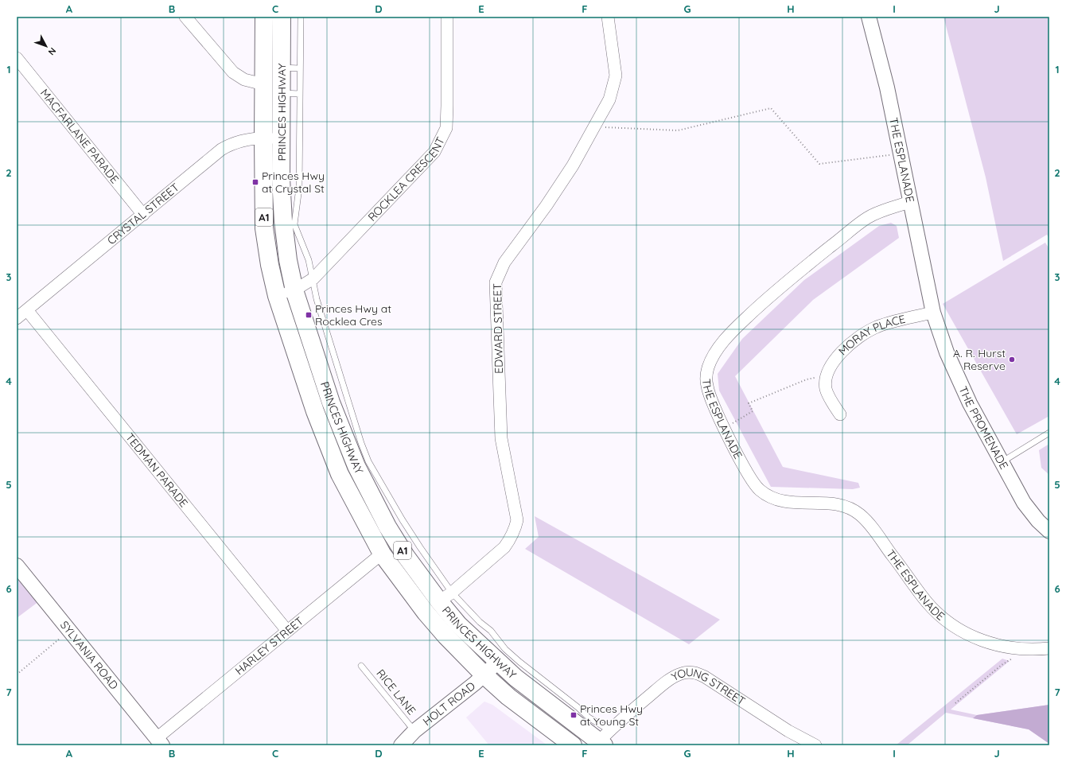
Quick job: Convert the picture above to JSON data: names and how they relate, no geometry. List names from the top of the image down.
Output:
{
  "streets": {
    "highway": ["PRINCES HIGHWAY", "A1"],
    "street": [
      "MACFARLANE PARADE",
      "THE ESPLANADE",
      "ROCKLEA CRESCENT",
      "CRYSTAL STREET",
      "EDWARD STREET",
      "MORAY PLACE",
      "THE PROMENADE",
      "TEDMAN PARADE",
      "HARLEY STREET",
      "SYLVANIA ROAD",
      "YOUNG STREET",
      "HOLT ROAD"
    ],
    "lane": ["RICE LANE"]
  },
  "crossings": [
    ["PRINCES HIGHWAY", "ROCKLEA CRESCENT"],
    ["PRINCES HIGHWAY", "CRYSTAL STREET"],
    ["PRINCES HIGHWAY", "EDWARD STREET"],
    ["PRINCES HIGHWAY", "HARLEY STREET"],
    ["PRINCES HIGHWAY", "YOUNG STREET"],
    ["PRINCES HIGHWAY", "HOLT ROAD"],
    ["MACFARLANE PARADE", "CRYSTAL STREET"],
    ["THE ESPLANADE", "THE PROMENADE"],
    ["CRYSTAL STREET", "TEDMAN PARADE"],
    ["MORAY PLACE", "THE PROMENADE"],
    ["TEDMAN PARADE", "HARLEY STREET"],
    ["HARLEY STREET", "SYLVANIA ROAD"],
    ["RICE LANE", "HOLT ROAD"]
  ],
  "places": {
    "transit": ["Princes Hwy at Crystal St", "Princes Hwy at Rocklea Cres", "Princes Hwy at Young St"],
    "other": ["A. R. Hurst Reserve"]
  },
  "north": "bottom right",
  "grid": {
    "columns": [
      "A",
      "B",
      "C",
      "D",
      "E",
      "F",
      "G",
      "H",
      "I",
      "J"
    ],
    "rows": [
      "1",
      "2",
      "3",
      "4",
      "5",
      "6",
      "7"
    ]
  }
}
